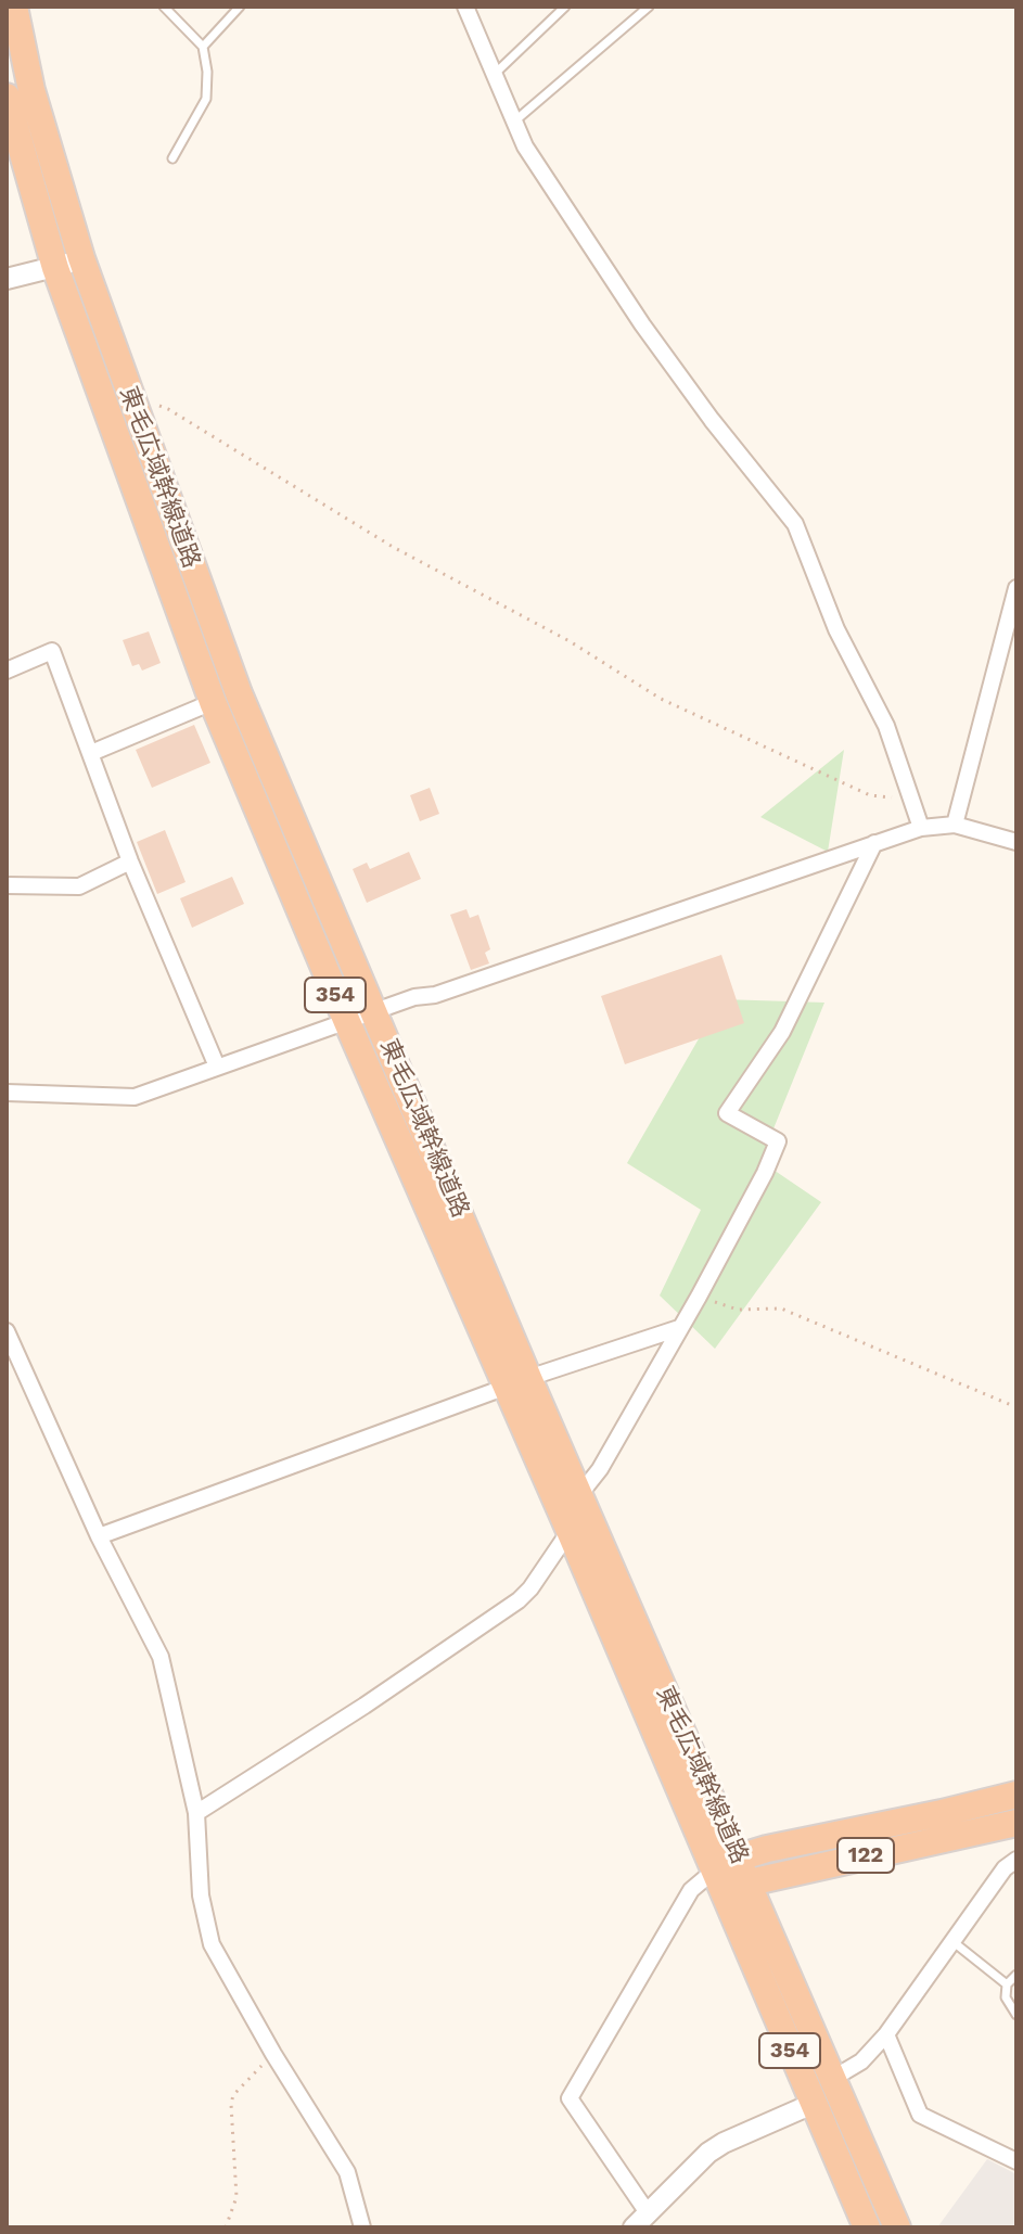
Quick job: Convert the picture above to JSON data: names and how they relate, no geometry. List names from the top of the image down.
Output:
{
  "streets": {
    "highway": ["東毛広域幹線道路", "354", "122"]
  },
  "crossings": [
    ["東毛広域幹線道路", "122"]
  ]
}
